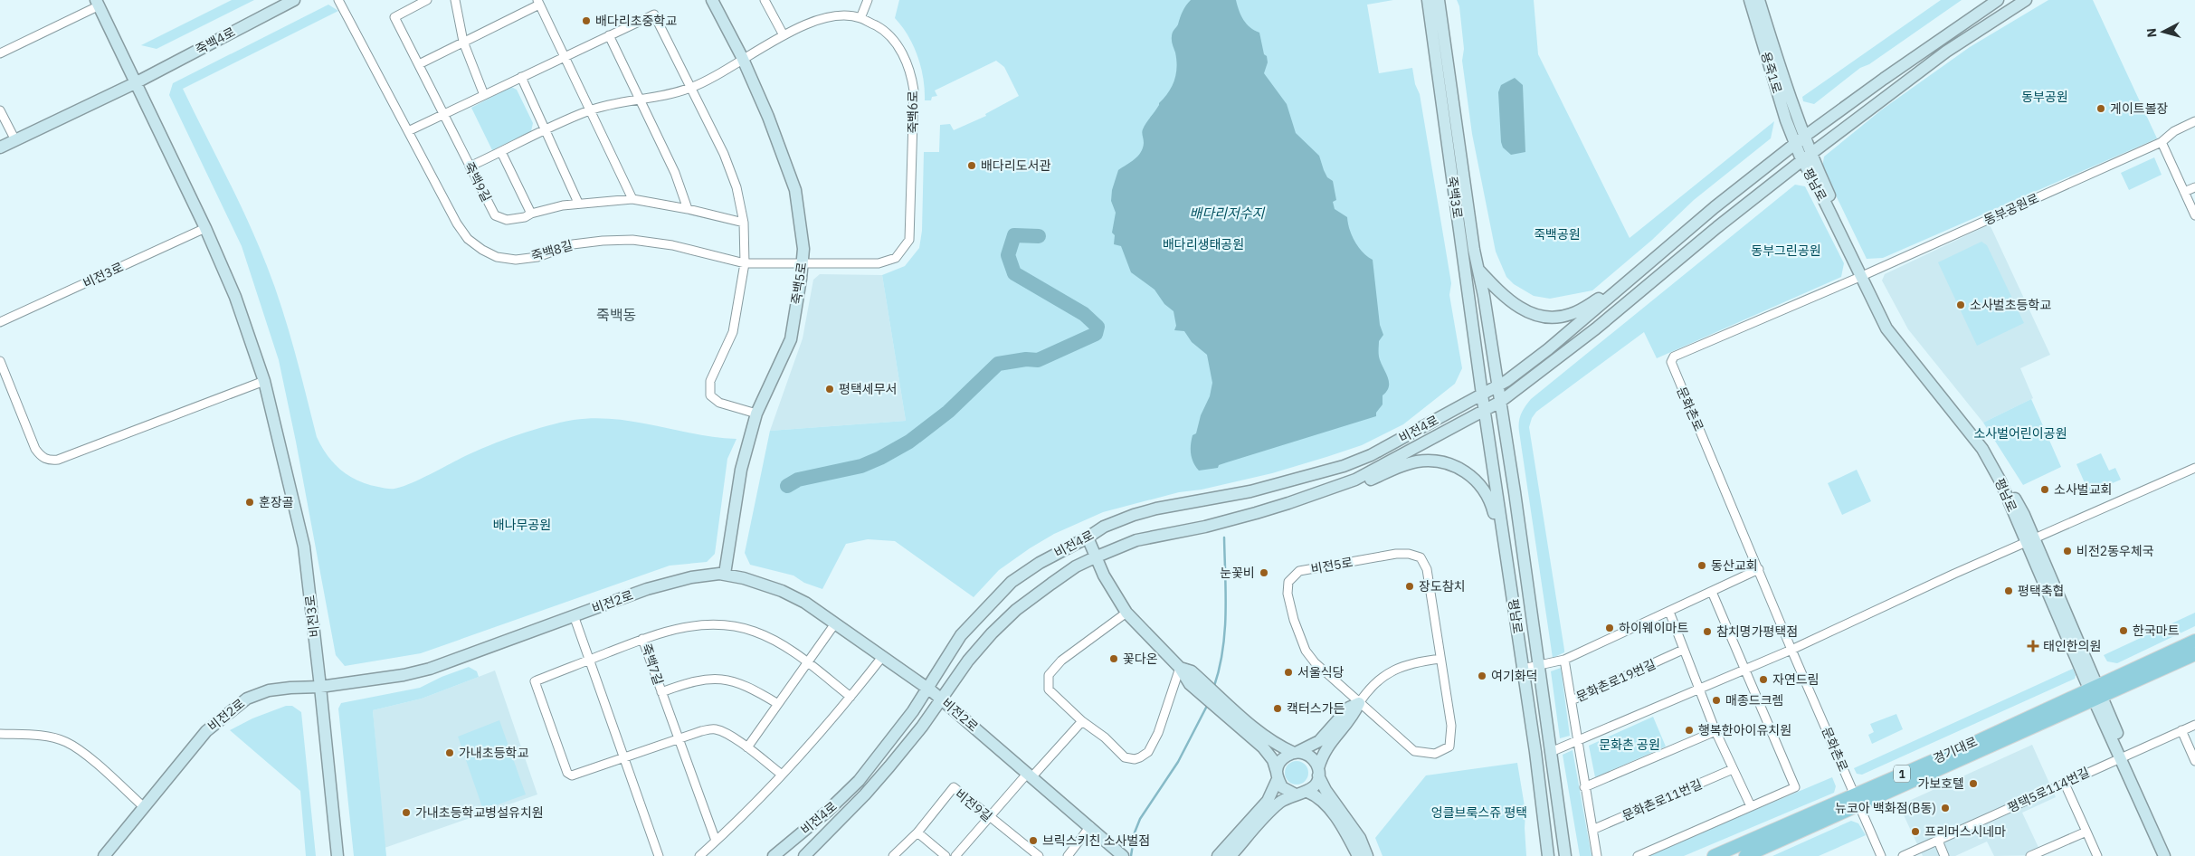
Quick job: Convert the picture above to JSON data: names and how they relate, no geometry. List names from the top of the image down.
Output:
{
  "streets": {
    "main road": ["경기대로", "1"],
    "street": [
      "죽백4로",
      "용죽1로",
      "죽백6로",
      "죽백9길",
      "평남로",
      "죽백3로",
      "동부공원로",
      "죽백8길",
      "비전3로",
      "죽백5로",
      "문화촌로",
      "비전4로",
      "비전5로",
      "비전2로",
      "죽백7길",
      "문화촌로19번길",
      "평택5로114번길",
      "문화촌로11번길",
      "비전9길"
    ]
  },
  "crossings": [
    ["죽백4로", "비전3로"],
    ["용죽1로", "평남로"],
    ["죽백6로", "죽백8길"],
    ["죽백6로", "죽백5로"],
    ["평남로", "죽백3로"],
    ["평남로", "동부공원로"],
    ["평남로", "문화촌로"],
    ["평남로", "비전4로"],
    ["평남로", "경기대로"],
    ["죽백3로", "비전4로"],
    ["동부공원로", "문화촌로"],
    ["죽백8길", "죽백5로"],
    ["비전3로", "비전2로"],
    ["죽백5로", "비전2로"],
    ["문화촌로", "경기대로"],
    ["비전4로", "비전2로"]
  ],
  "districts": ["죽백동"],
  "water": ["배다리저수지"],
  "parks": [
    "동부공원",
    "죽백공원",
    "배다리생태공원",
    "동부그린공원",
    "소사벌어린이공원",
    "배나무공원",
    "문화촌 공원",
    "엉클브룩스쥬 평택"
  ],
  "places": {
    "other": [
      "배다리초중학교",
      "게이트볼장",
      "배다리도서관",
      "소사벌초등학교",
      "평택세무서",
      "소사벌교회",
      "훈장골",
      "비전2동우체국",
      "동산교회",
      "눈꽃비",
      "장도참치",
      "평택축협",
      "하이웨이마트",
      "한국마트",
      "참치명가평택점",
      "꽃다온",
      "서울식당",
      "여기화덕",
      "자연드림",
      "매종드크렘",
      "캑터스가든",
      "행복한아이유치원",
      "가내초등학교",
      "가보호텔",
      "뉴코아 백화점(B동)",
      "가내초등학교병설유치원",
      "프리머스시네마",
      "브릭스키친 소사벌점"
    ],
    "health": ["태인한의원"]
  },
  "north": "left"
}
